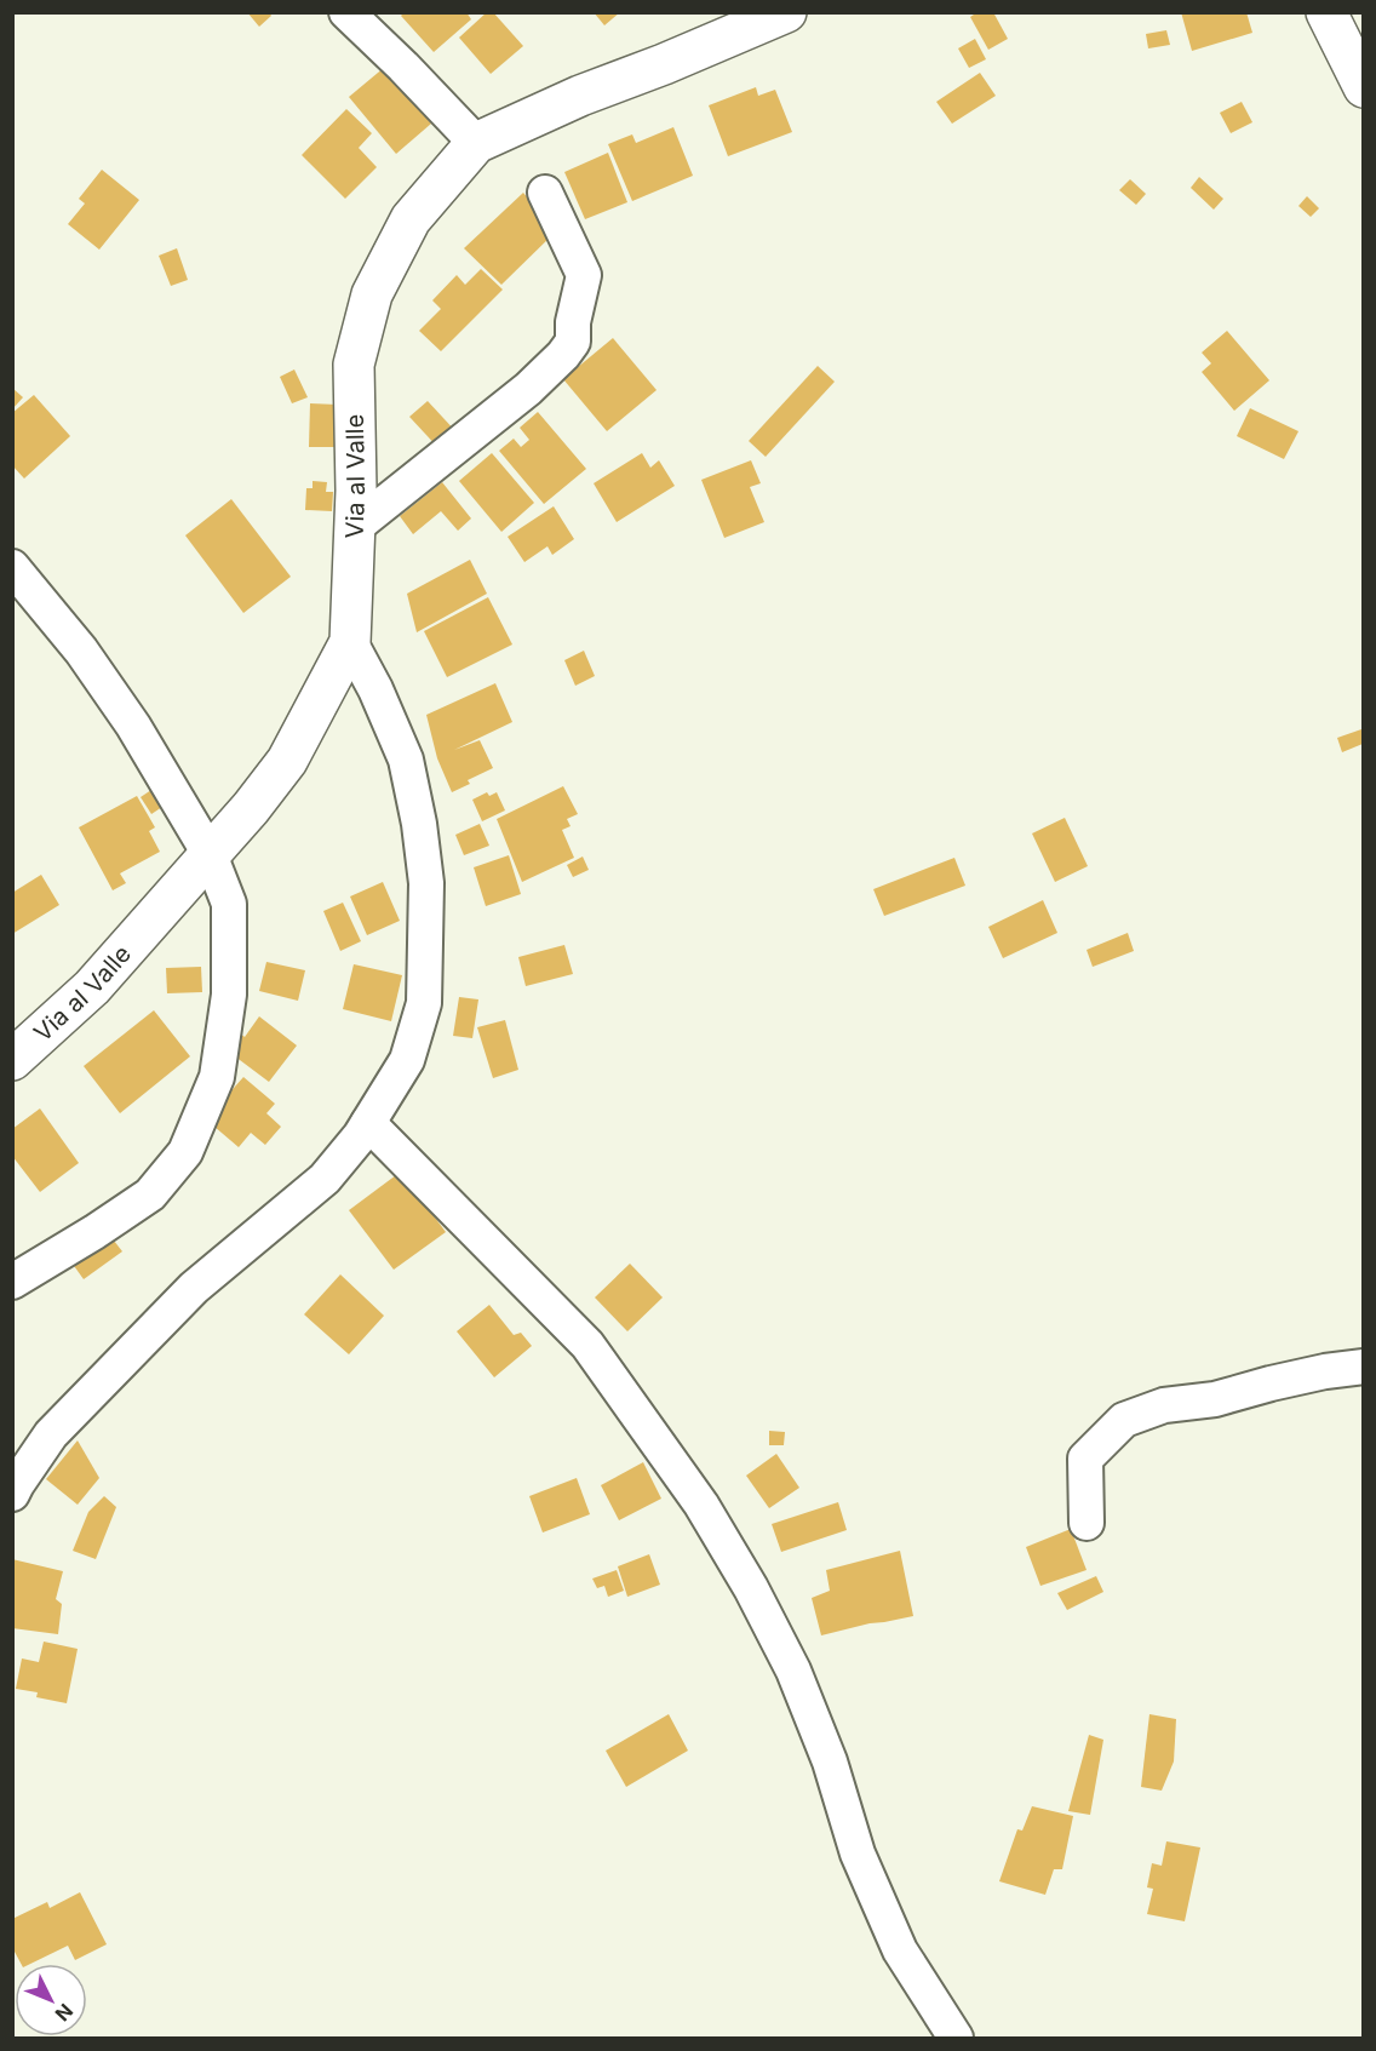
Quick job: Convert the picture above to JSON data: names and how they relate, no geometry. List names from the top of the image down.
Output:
{
  "streets": {
    "main road": ["Via al Valle"]
  },
  "north": "bottom right"
}
